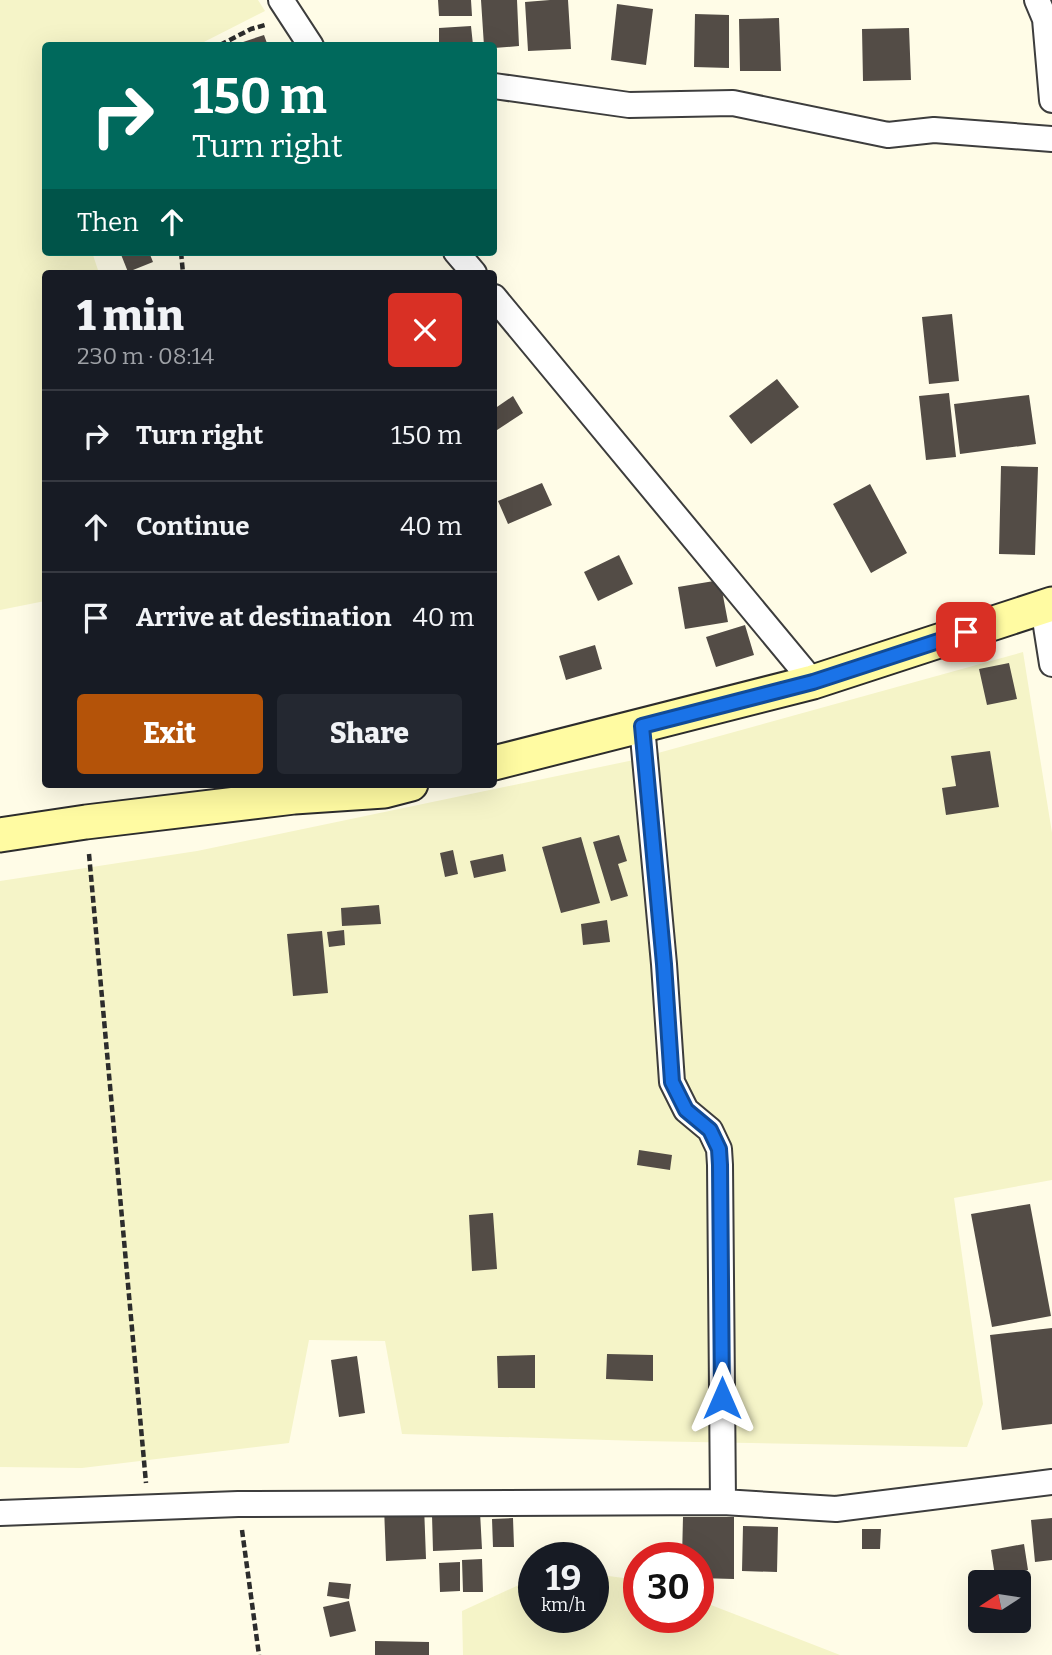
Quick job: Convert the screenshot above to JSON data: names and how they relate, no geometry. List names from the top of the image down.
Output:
{
  "north": "left",
  "page": {
    "turn": ["150 m", "Turn right"],
    "then": "Then",
    "heading": ["1 min", "230 m · 08:14"],
    "list": [
      {
        "name": "Turn right",
        "value": "150 m"
      },
      {
        "name": "Continue",
        "value": "40 m"
      },
      {
        "name": "Arrive at destination",
        "value": "40 m"
      }
    ],
    "buttons": ["Exit", "Share"],
    "speed": "19 km/h",
    "limit": "30"
  }
}
